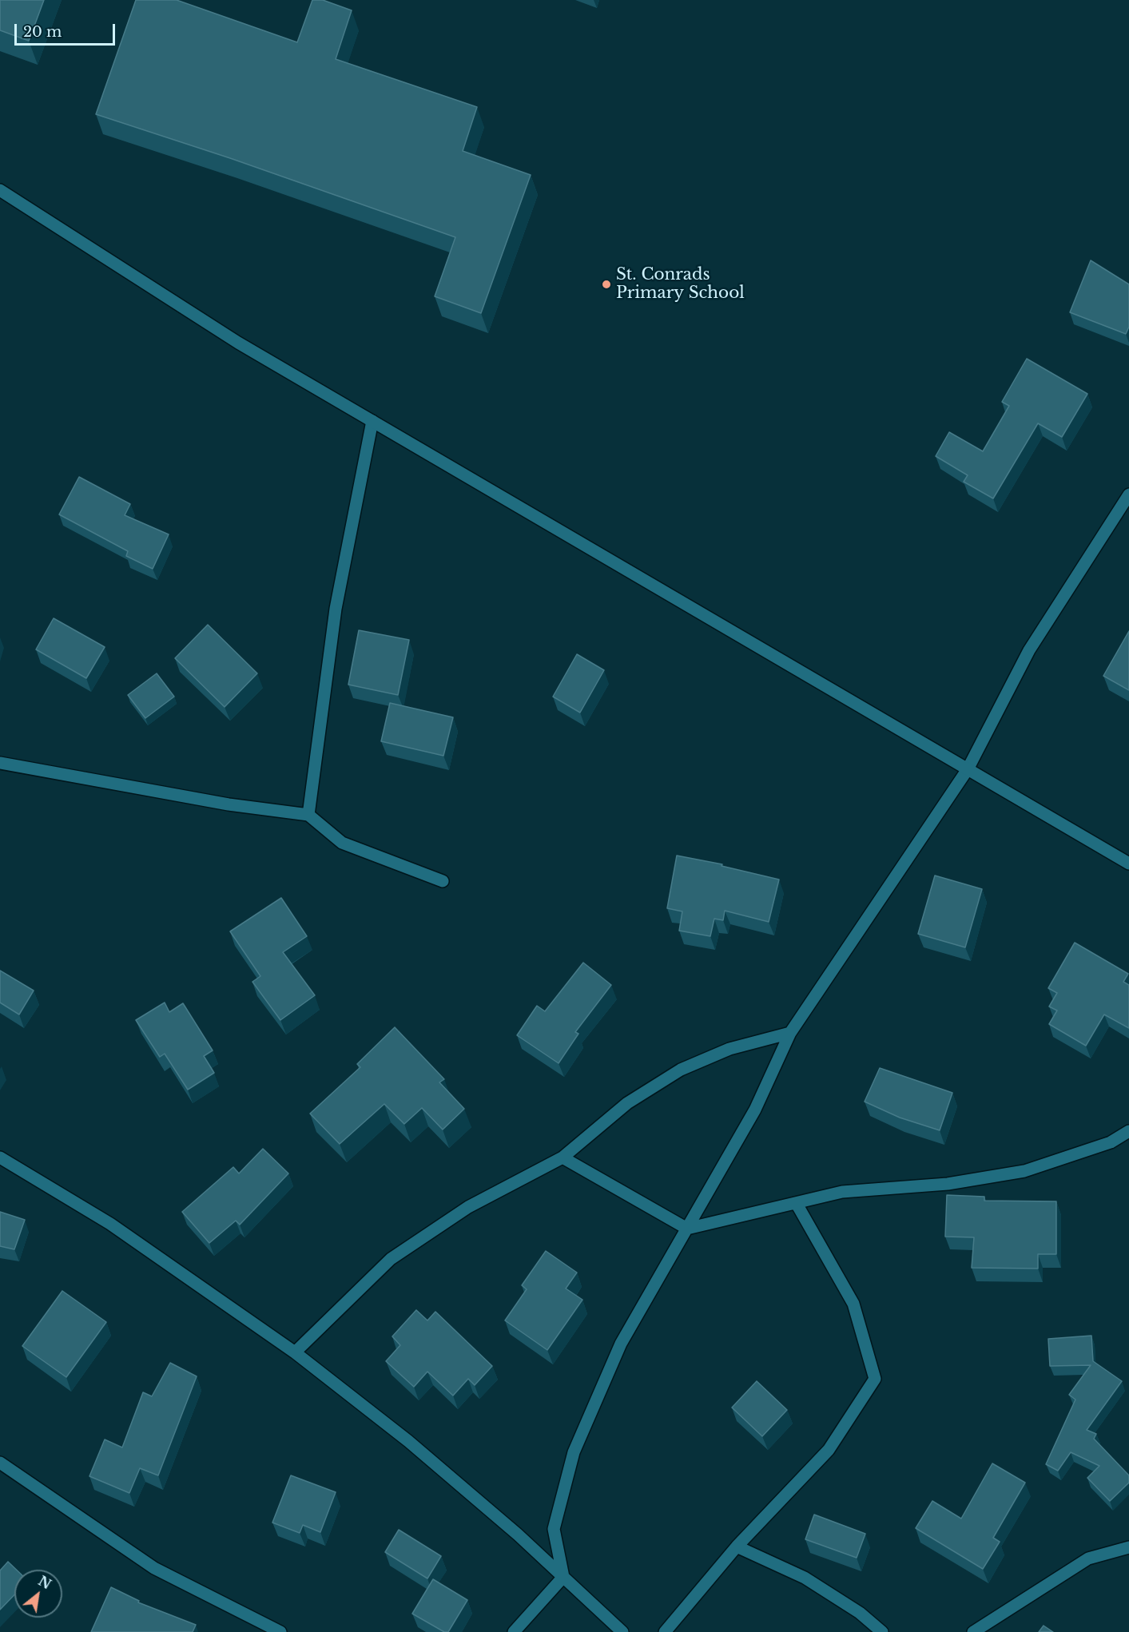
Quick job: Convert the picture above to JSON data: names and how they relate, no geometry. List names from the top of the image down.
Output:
{
  "places": ["St. Conrads Primary School"],
  "scale_bar": "20 m",
  "north": "top right"
}
